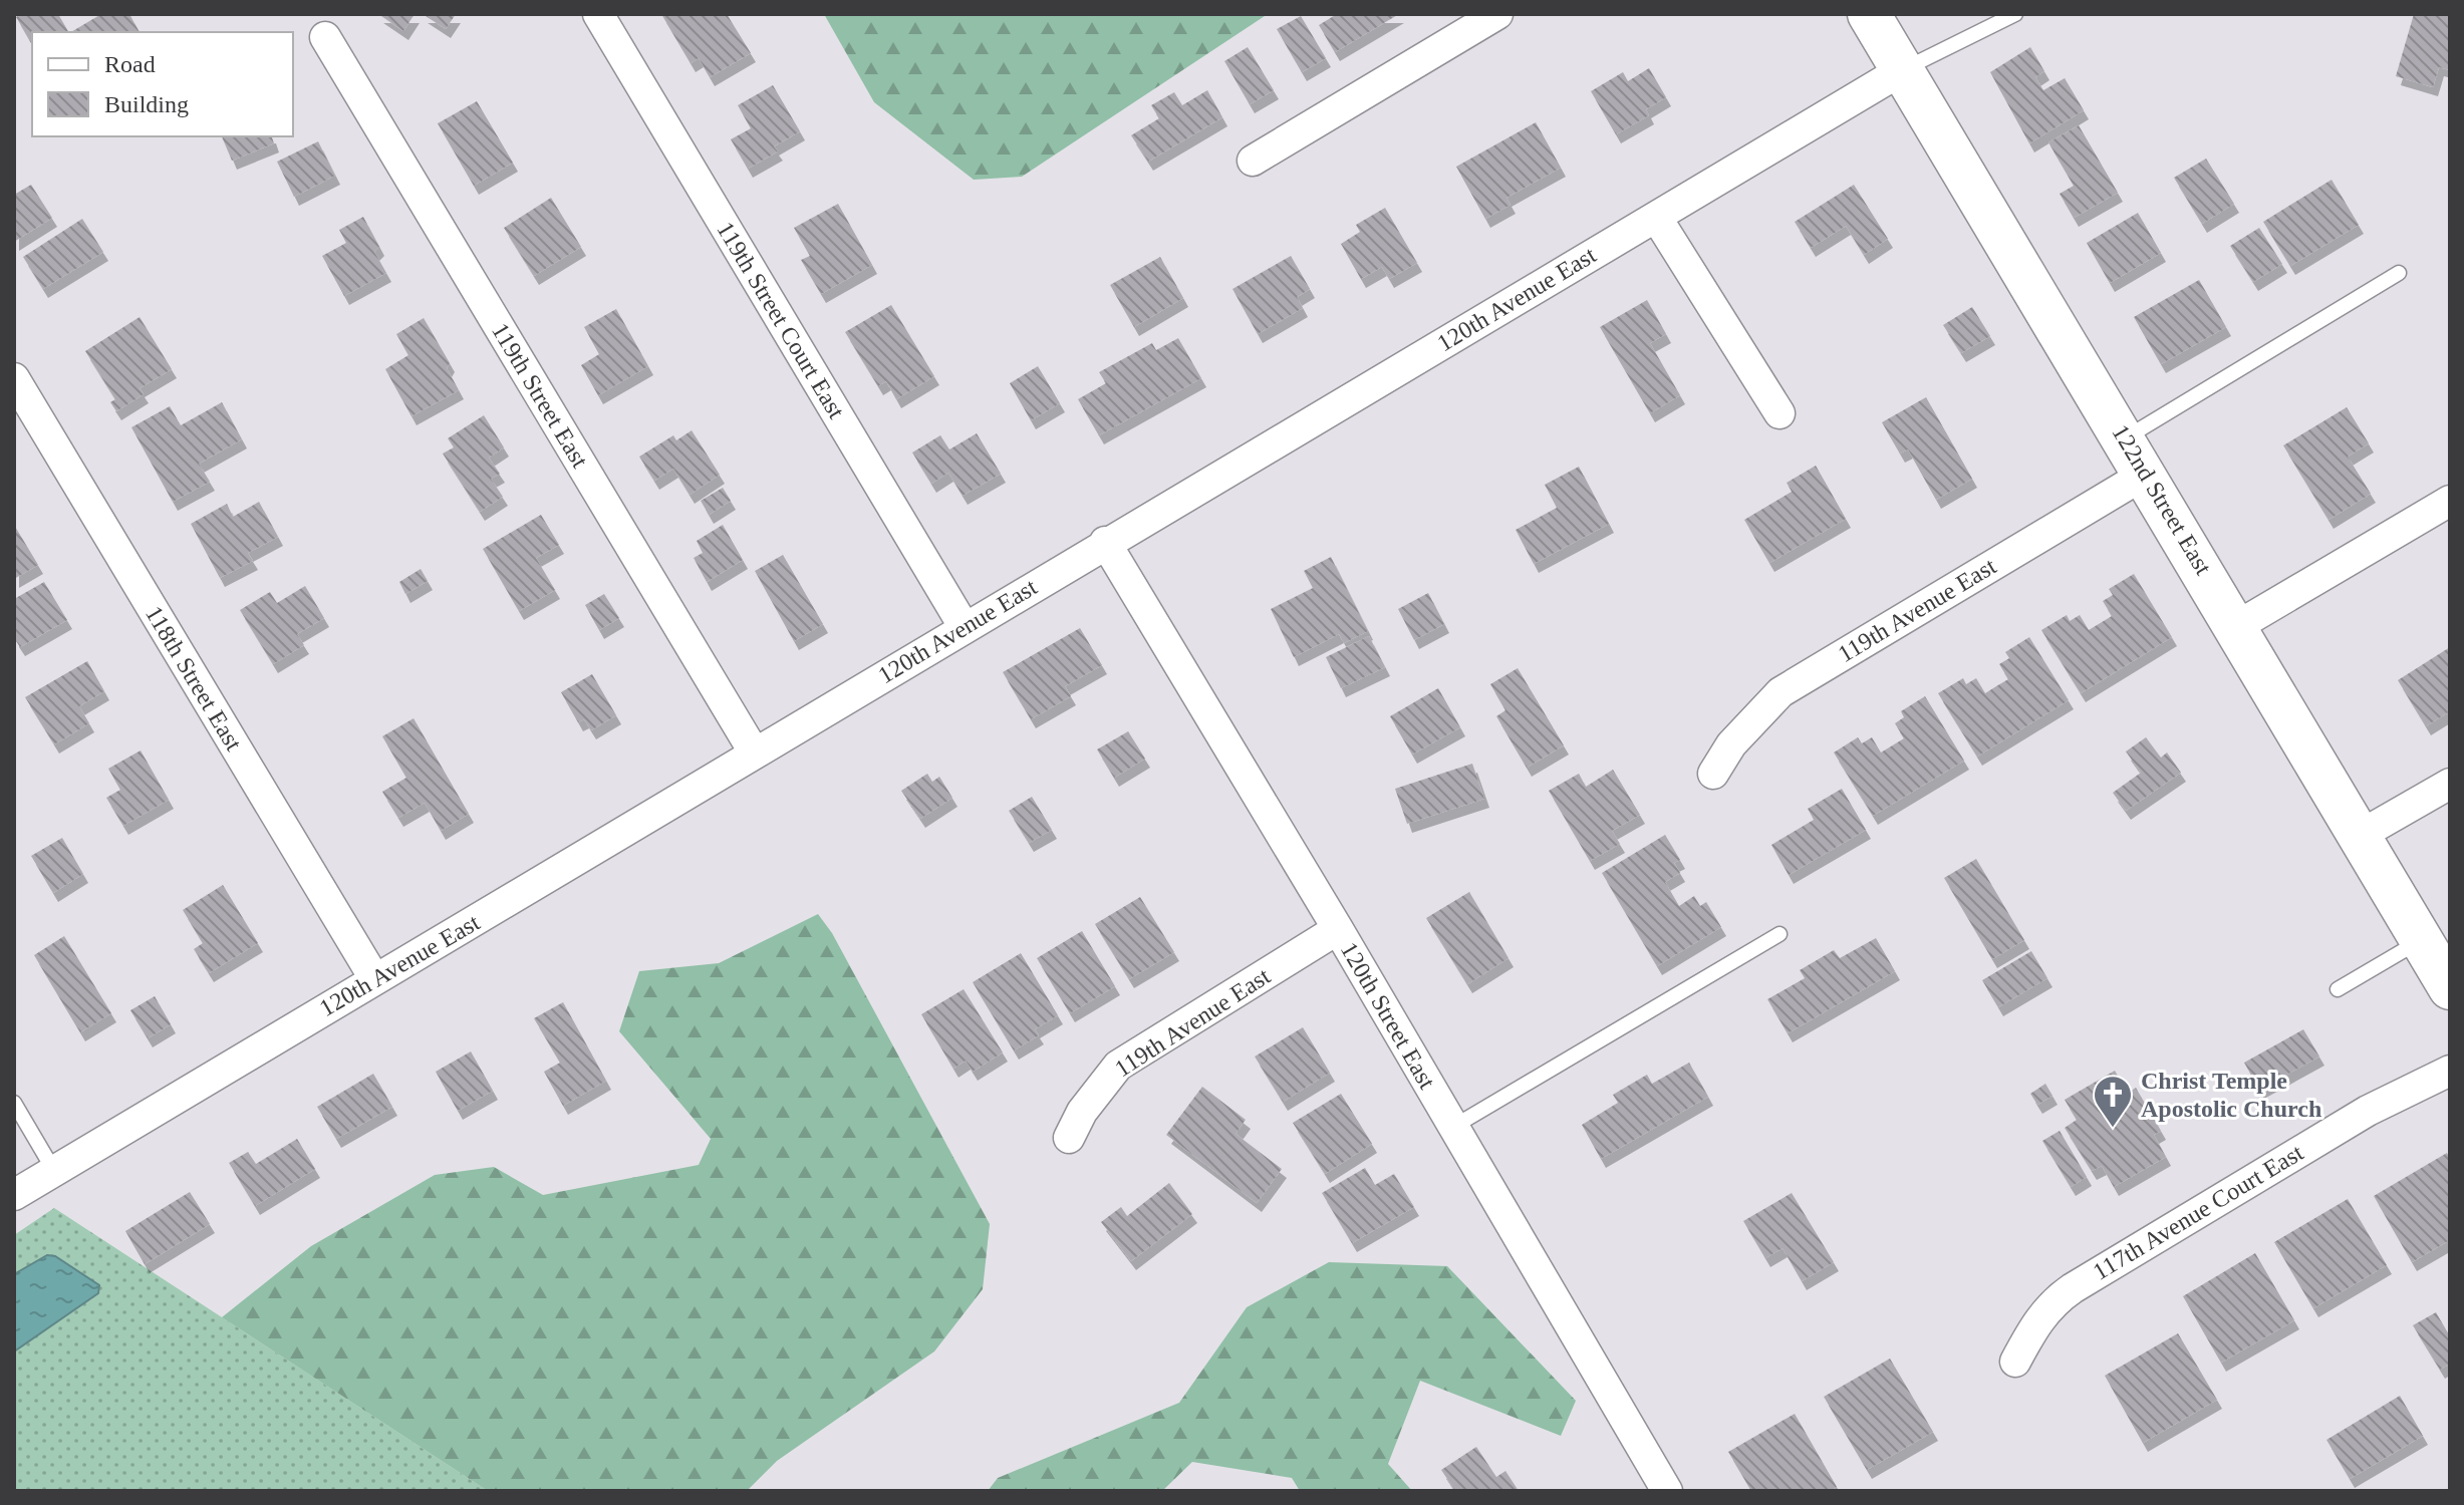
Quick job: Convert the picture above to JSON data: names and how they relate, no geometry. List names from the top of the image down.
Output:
{
  "streets": {
    "street": [
      "120th Avenue East",
      "119th Street Court East",
      "119th Street East",
      "122nd Street East",
      "119th Avenue East",
      "118th Street East",
      "120th Street East",
      "117th Avenue Court East"
    ]
  },
  "crossings": [
    ["120th Avenue East", "119th Street Court East"],
    ["120th Avenue East", "119th Street East"],
    ["120th Avenue East", "122nd Street East"],
    ["120th Avenue East", "118th Street East"],
    ["120th Avenue East", "120th Street East"],
    ["122nd Street East", "119th Avenue East"],
    ["119th Avenue East", "120th Street East"]
  ],
  "places": {
    "church": ["Christ Temple Apostolic Church"]
  },
  "legend": ["Road", "Building"]
}
